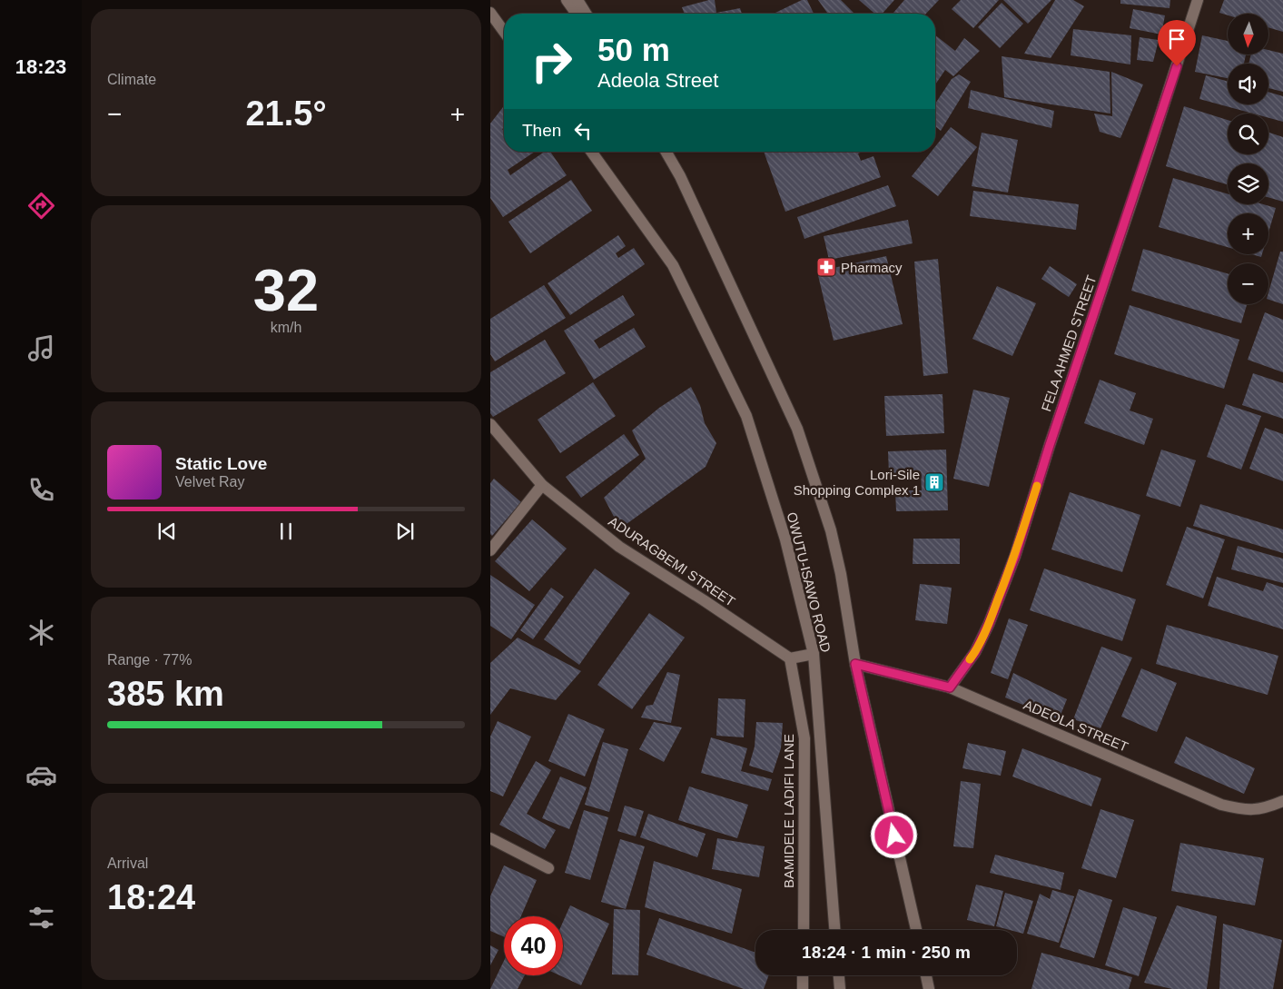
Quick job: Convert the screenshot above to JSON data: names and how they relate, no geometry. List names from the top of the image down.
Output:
{
  "streets": {
    "street": [
      "FELA AHMED STREET",
      "ADURAGBEMI STREET",
      "OWUTU-ISAWO ROAD",
      "ADEOLA STREET",
      "BAMIDELE LADIFI LANE"
    ]
  },
  "crossings": [
    ["FELA AHMED STREET", "ADEOLA STREET"],
    ["ADURAGBEMI STREET", "BAMIDELE LADIFI LANE"],
    ["OWUTU-ISAWO ROAD", "ADEOLA STREET"]
  ],
  "places": {
    "pharmacy": ["Pharmacy"],
    "building": ["Lori-Sile Shopping Complex 1"]
  },
  "north": "bottom",
  "page": {
    "tabs": "18:23",
    "tile": [
      "Climate",
      ["32", "km/h"],
      ["Range · 77%", "385 km"],
      ["Arrival", "18:24"]
    ],
    "map_buttons": ["+", "−"],
    "turn": ["50 m", "Adeola Street"],
    "heat": ["−", "21.5°", "+"],
    "then": "Then",
    "song": ["Static Love", "Velvet Ray"],
    "limit": "40",
    "trip": "18:24 · 1 min · 250 m"
  }
}
